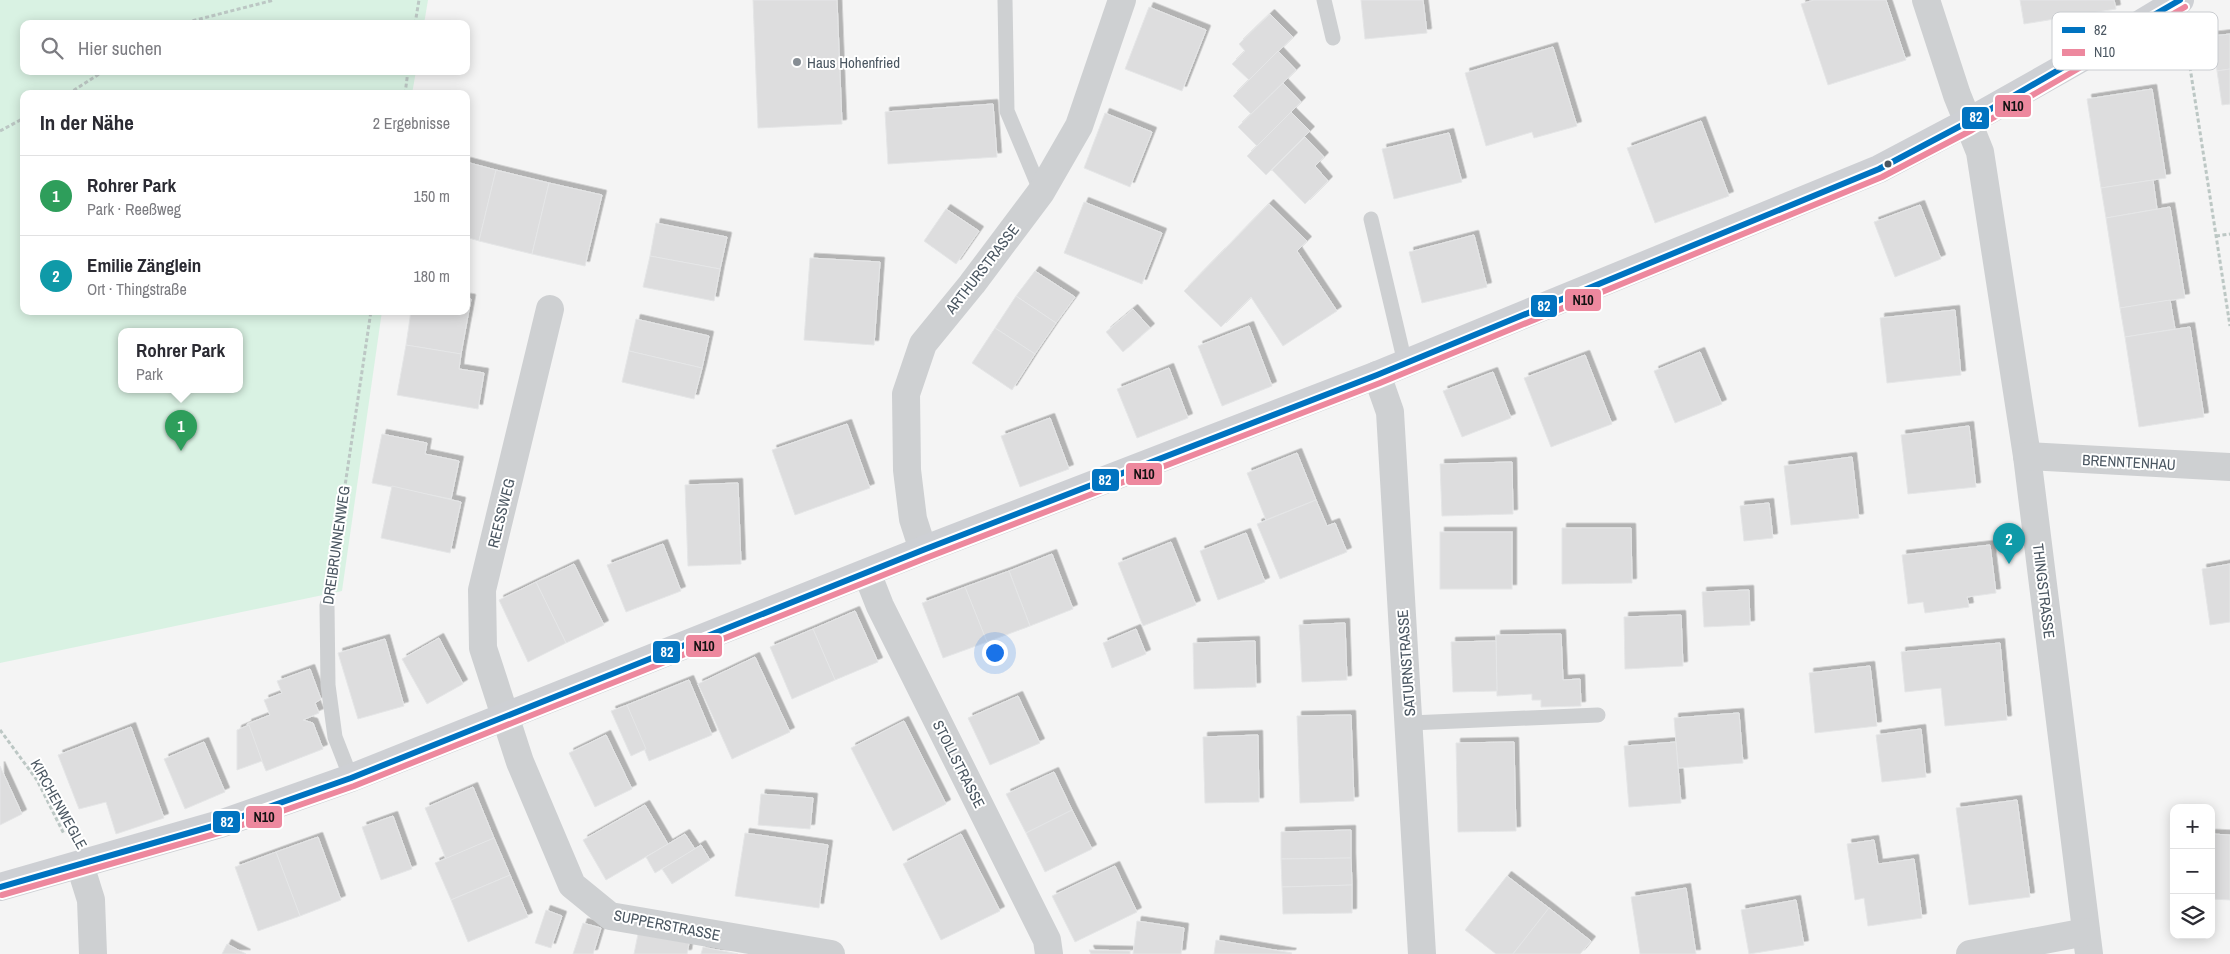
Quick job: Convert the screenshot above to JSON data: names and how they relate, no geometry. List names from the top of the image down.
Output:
{
  "streets": {
    "street": [
      "ARTHURSTRASSE",
      "BRENNTENHAU",
      "REESSWEG",
      "THINGSTRASSE",
      "SATURNSTRASSE",
      "STOLLSTRASSE",
      "SUPPERSTRASSE"
    ],
    "lane": ["DREIBRUNNENWEG"],
    "path": ["KIRCHENWEGLE"]
  },
  "crossings": [
    ["BRENNTENHAU", "THINGSTRASSE"],
    ["REESSWEG", "SUPPERSTRASSE"]
  ],
  "places": ["Haus Hohenfried"],
  "lines": ["transit line 82", "transit line N10"],
  "legend": ["82", "N10"],
  "page": {
    "search": "Hier suchen",
    "heading": ["In der Nähe", "2 Ergebnisse"],
    "list": [
      {
        "mark": "1",
        "name": "Rohrer Park",
        "note": "Park · Reeßweg",
        "value": "150 m"
      },
      {
        "mark": "2",
        "name": "Emilie Zänglein",
        "note": "Ort · Thingstraße",
        "value": "180 m"
      }
    ],
    "popup": ["Rohrer Park", "Park"],
    "pins": ["1", "2"],
    "map_buttons": ["+", "−"]
  }
}
